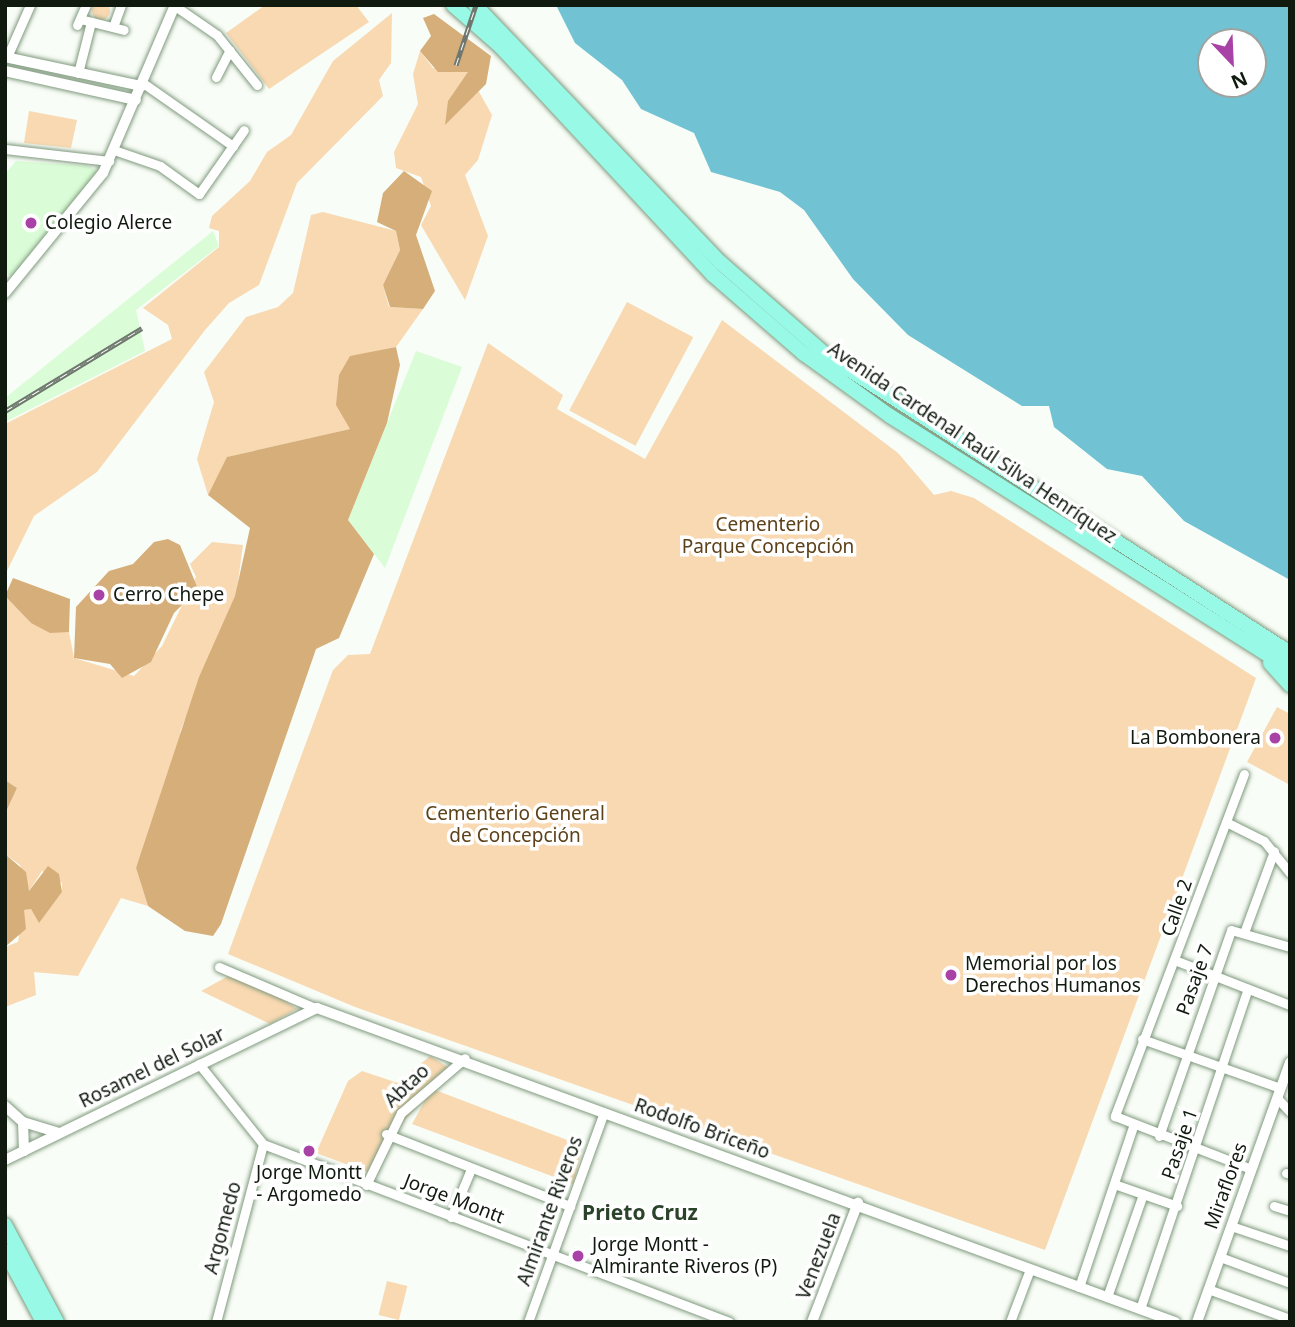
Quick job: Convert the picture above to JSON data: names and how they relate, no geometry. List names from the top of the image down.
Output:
{
  "streets": {
    "main road": ["Avenida Cardenal Raúl Silva Henríquez"],
    "street": [
      "Calle 2",
      "Pasaje 7",
      "Rosamel del Solar",
      "Abtao",
      "Rodolfo Briceño",
      "Pasaje 1",
      "Miraflores",
      "Jorge Montt",
      "Almirante Riveros",
      "Argomedo",
      "Venezuela"
    ]
  },
  "crossings": [
    ["Rosamel del Solar", "Rodolfo Briceño"],
    ["Rosamel del Solar", "Jorge Montt"],
    ["Abtao", "Rodolfo Briceño"],
    ["Abtao", "Jorge Montt"],
    ["Rodolfo Briceño", "Pasaje 1"],
    ["Rodolfo Briceño", "Almirante Riveros"],
    ["Rodolfo Briceño", "Venezuela"],
    ["Jorge Montt", "Almirante Riveros"],
    ["Jorge Montt", "Argomedo"]
  ],
  "districts": ["Prieto Cruz"],
  "parks": ["Cementerio Parque Concepción", "Cementerio General de Concepción"],
  "places": [
    "Colegio Alerce",
    "Cerro Chepe",
    "La Bombonera",
    "Memorial por los Derechos Humanos",
    "Jorge Montt - Argomedo",
    "Jorge Montt - Almirante Riveros (P)"
  ],
  "north": "bottom right"
}
